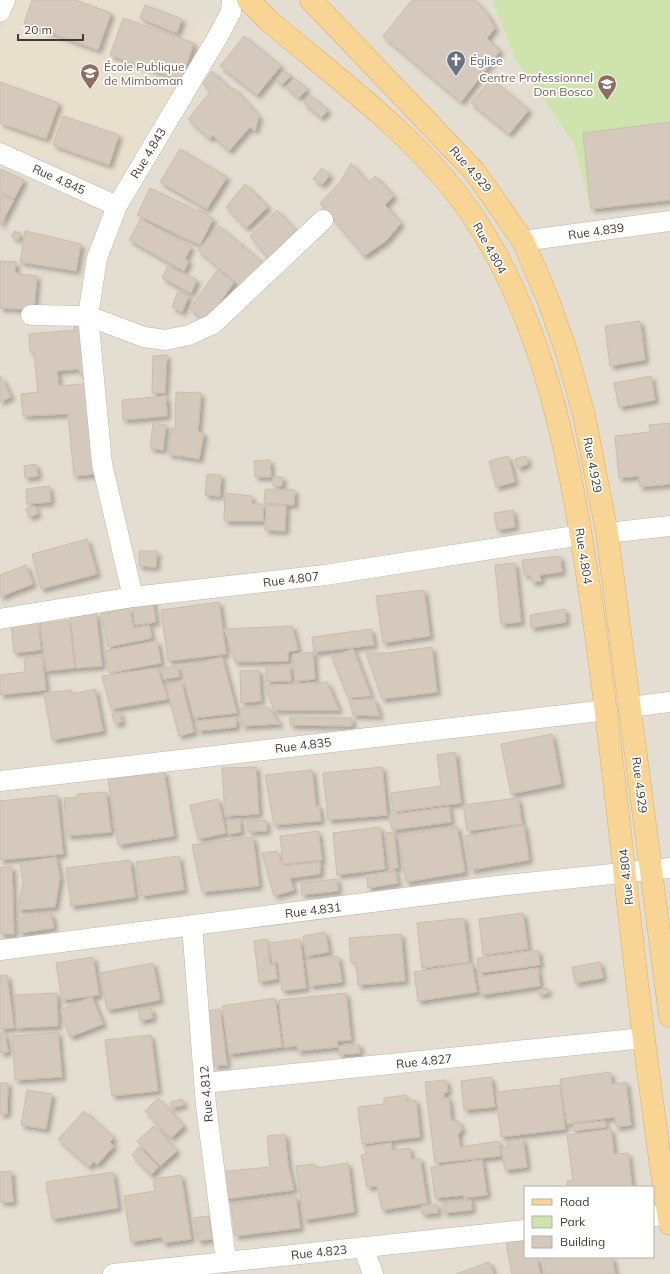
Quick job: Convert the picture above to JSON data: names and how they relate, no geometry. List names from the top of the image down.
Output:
{
  "streets": {
    "main road": ["Rue 4.929", "Rue 4.804"],
    "street": [
      "Rue 4.843",
      "Rue 4.845",
      "Rue 4.839",
      "Rue 4.807",
      "Rue 4.835",
      "Rue 4.831",
      "Rue 4.827",
      "Rue 4.812",
      "Rue 4.823"
    ]
  },
  "crossings": [
    ["Rue 4.843", "Rue 4.845"],
    ["Rue 4.843", "Rue 4.807"],
    ["Rue 4.929", "Rue 4.839"],
    ["Rue 4.929", "Rue 4.831"],
    ["Rue 4.804", "Rue 4.807"],
    ["Rue 4.804", "Rue 4.835"],
    ["Rue 4.804", "Rue 4.831"],
    ["Rue 4.804", "Rue 4.827"],
    ["Rue 4.831", "Rue 4.812"],
    ["Rue 4.827", "Rue 4.812"],
    ["Rue 4.812", "Rue 4.823"]
  ],
  "places": {
    "church": ["Église"],
    "school or university": ["École Publique de Mimboman", "Centre Professionnel Don Bosco"]
  },
  "legend": ["Road", "Park", "Building"],
  "scale_bar": "20 m"
}
